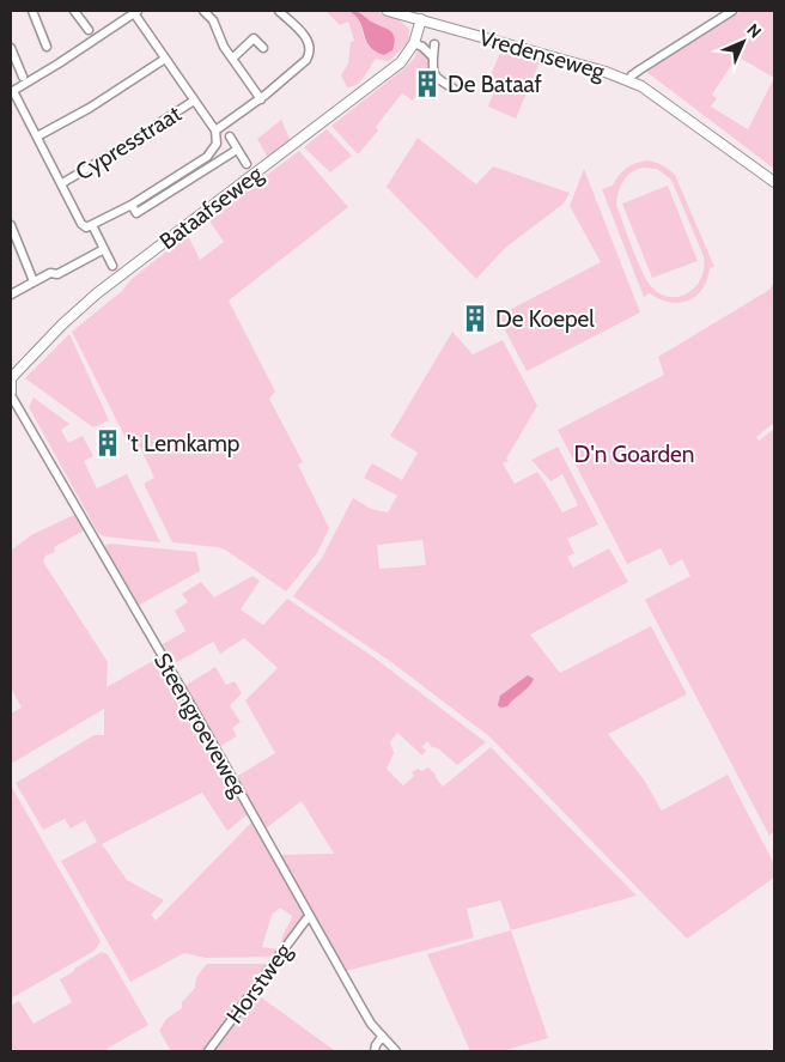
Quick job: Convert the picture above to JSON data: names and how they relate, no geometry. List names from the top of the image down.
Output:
{
  "streets": {
    "main road": ["Vredenseweg", "Bataafseweg"],
    "street": ["Cypresstraat", "Steengroeveweg", "Horstweg"]
  },
  "crossings": [
    ["Vredenseweg", "Bataafseweg"],
    ["Steengroeveweg", "Horstweg"]
  ],
  "parks": ["D'n Goarden"],
  "places": {
    "building": ["De Bataaf", "De Koepel", "'t Lemkamp"]
  },
  "north": "top right"
}
